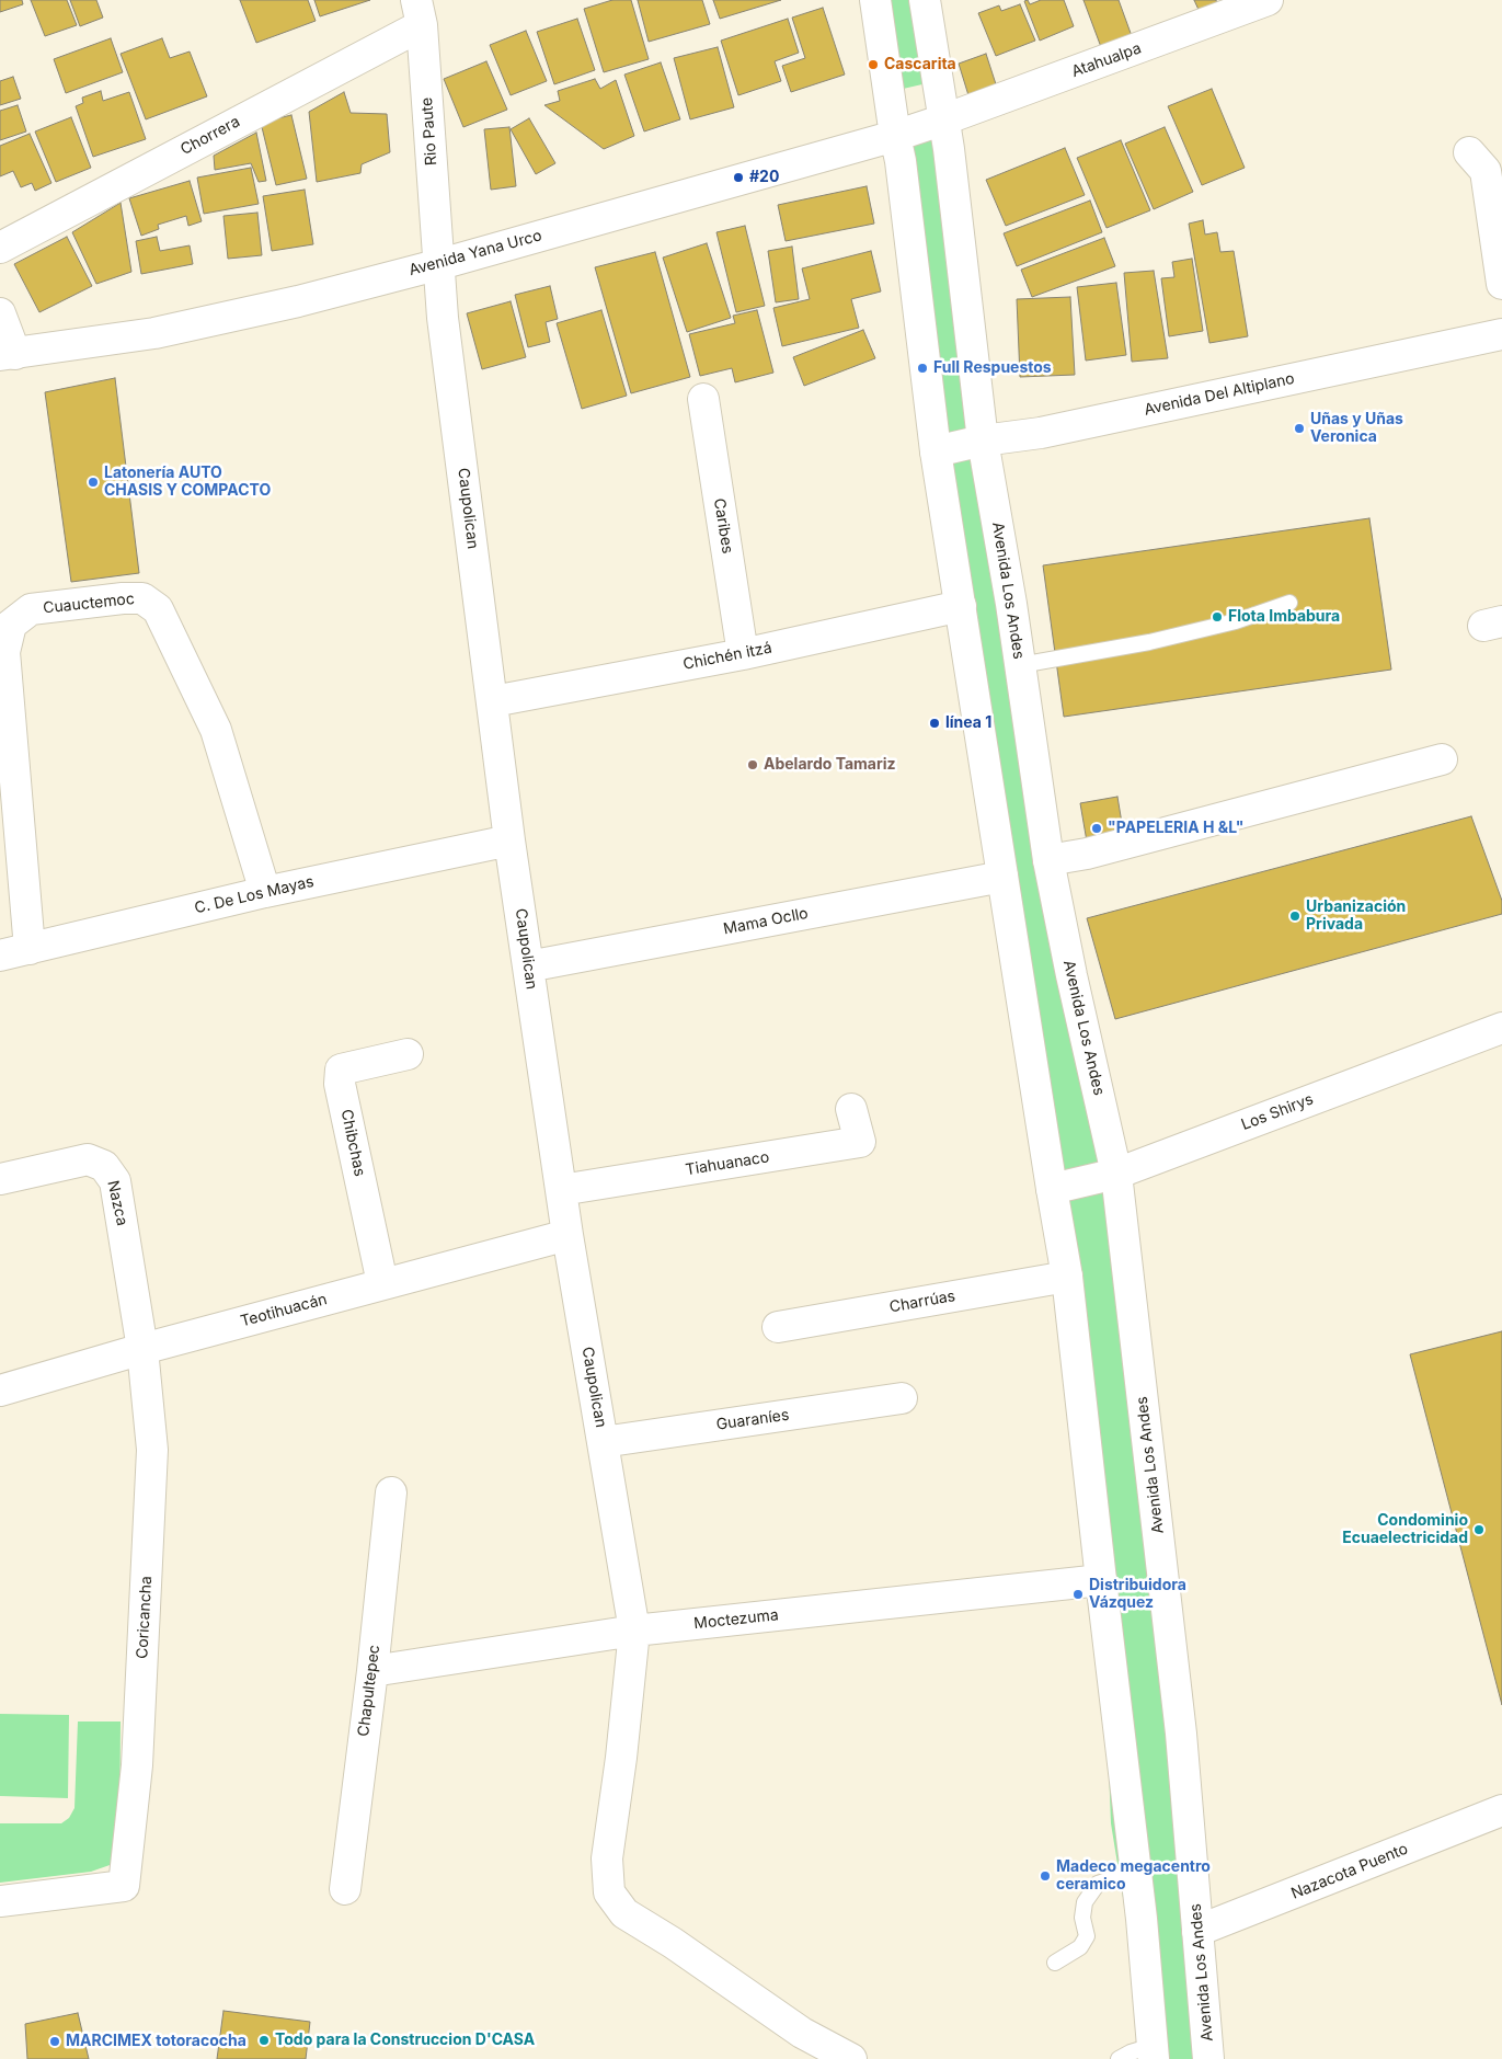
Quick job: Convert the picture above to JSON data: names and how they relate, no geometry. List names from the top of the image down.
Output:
{
  "streets": {
    "street": [
      "Atahualpa",
      "Rio Paute",
      "Chorrera",
      "Avenida Yana Urco",
      "Avenida Del Altiplano",
      "Caupolican",
      "Caribes",
      "Avenida Los Andes",
      "Cuauctemoc",
      "Chichén itzá",
      "C. De Los Mayas",
      "Mama Ocllo",
      "Los Shirys",
      "Chibchas",
      "Tiahuanaco",
      "Nazca",
      "Charrúas",
      "Teotihuacán",
      "Guaraníes",
      "Coricancha",
      "Moctezuma",
      "Chapultepec",
      "Nazacota Puento"
    ]
  },
  "crossings": [
    ["Atahualpa", "Avenida Yana Urco"],
    ["Atahualpa", "Avenida Los Andes"],
    ["Rio Paute", "Chorrera"],
    ["Rio Paute", "Avenida Yana Urco"],
    ["Rio Paute", "Caupolican"],
    ["Avenida Yana Urco", "Caupolican"],
    ["Avenida Yana Urco", "Avenida Los Andes"],
    ["Avenida Del Altiplano", "Avenida Los Andes"],
    ["Caupolican", "Chichén itzá"],
    ["Caupolican", "C. De Los Mayas"],
    ["Caupolican", "Mama Ocllo"],
    ["Caupolican", "Tiahuanaco"],
    ["Caupolican", "Teotihuacán"],
    ["Caupolican", "Guaraníes"],
    ["Caupolican", "Moctezuma"],
    ["Caribes", "Chichén itzá"],
    ["Avenida Los Andes", "Los Shirys"],
    ["Avenida Los Andes", "Nazacota Puento"],
    ["Cuauctemoc", "C. De Los Mayas"],
    ["Chibchas", "Teotihuacán"],
    ["Nazca", "Teotihuacán"],
    ["Nazca", "Coricancha"],
    ["Teotihuacán", "Coricancha"],
    ["Moctezuma", "Chapultepec"]
  ],
  "places": [
    "Cascarita",
    "#20",
    "Full Respuestos",
    "Uñas y Uñas Veronica",
    "Latonería AUTO CHASIS Y COMPACTO",
    "Flota Imbabura",
    "línea 1",
    "Abelardo Tamariz",
    "\"PAPELERIA H &L\"",
    "Urbanización Privada",
    "Condominio Ecuaelectricidad",
    "Distribuidora Vázquez",
    "Madeco megacentro ceramico",
    "Todo para la Construccion D'CASA",
    "MARCIMEX totoracocha"
  ]
}
